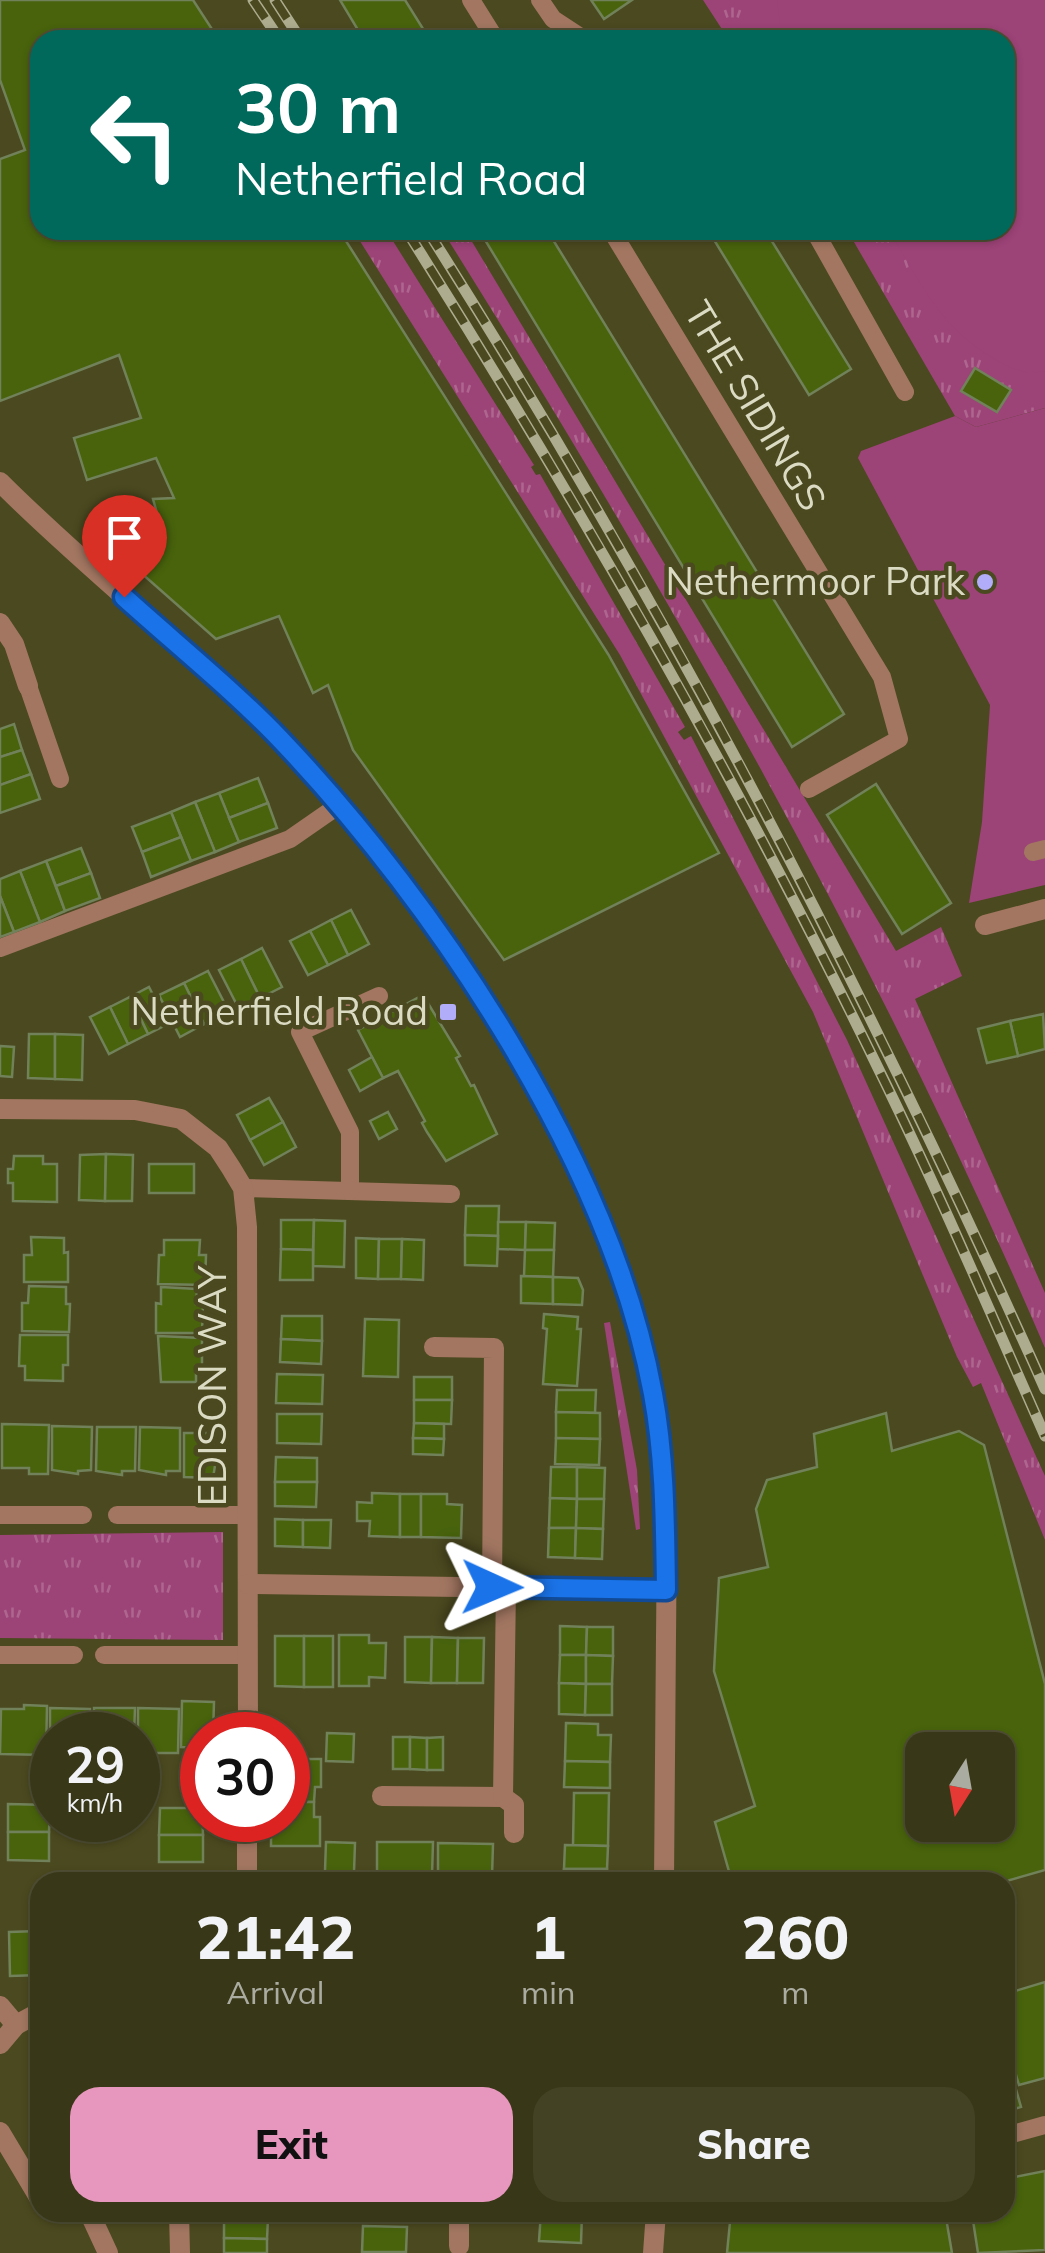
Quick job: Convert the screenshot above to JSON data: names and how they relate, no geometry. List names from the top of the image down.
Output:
{
  "streets": {
    "street": ["EDISON WAY"],
    "lane": ["THE SIDINGS"]
  },
  "places": {
    "other": ["Nethermoor Park"],
    "transit": ["Netherfield Road"]
  },
  "north": "bottom",
  "page": {
    "turn": ["30 m", "Netherfield Road"],
    "speed": "29 km/h",
    "limit": "30",
    "eta": [
      "21:42",
      "Arrival",
      "1",
      "min",
      "260",
      "m"
    ],
    "buttons": ["Exit", "Share"]
  }
}
